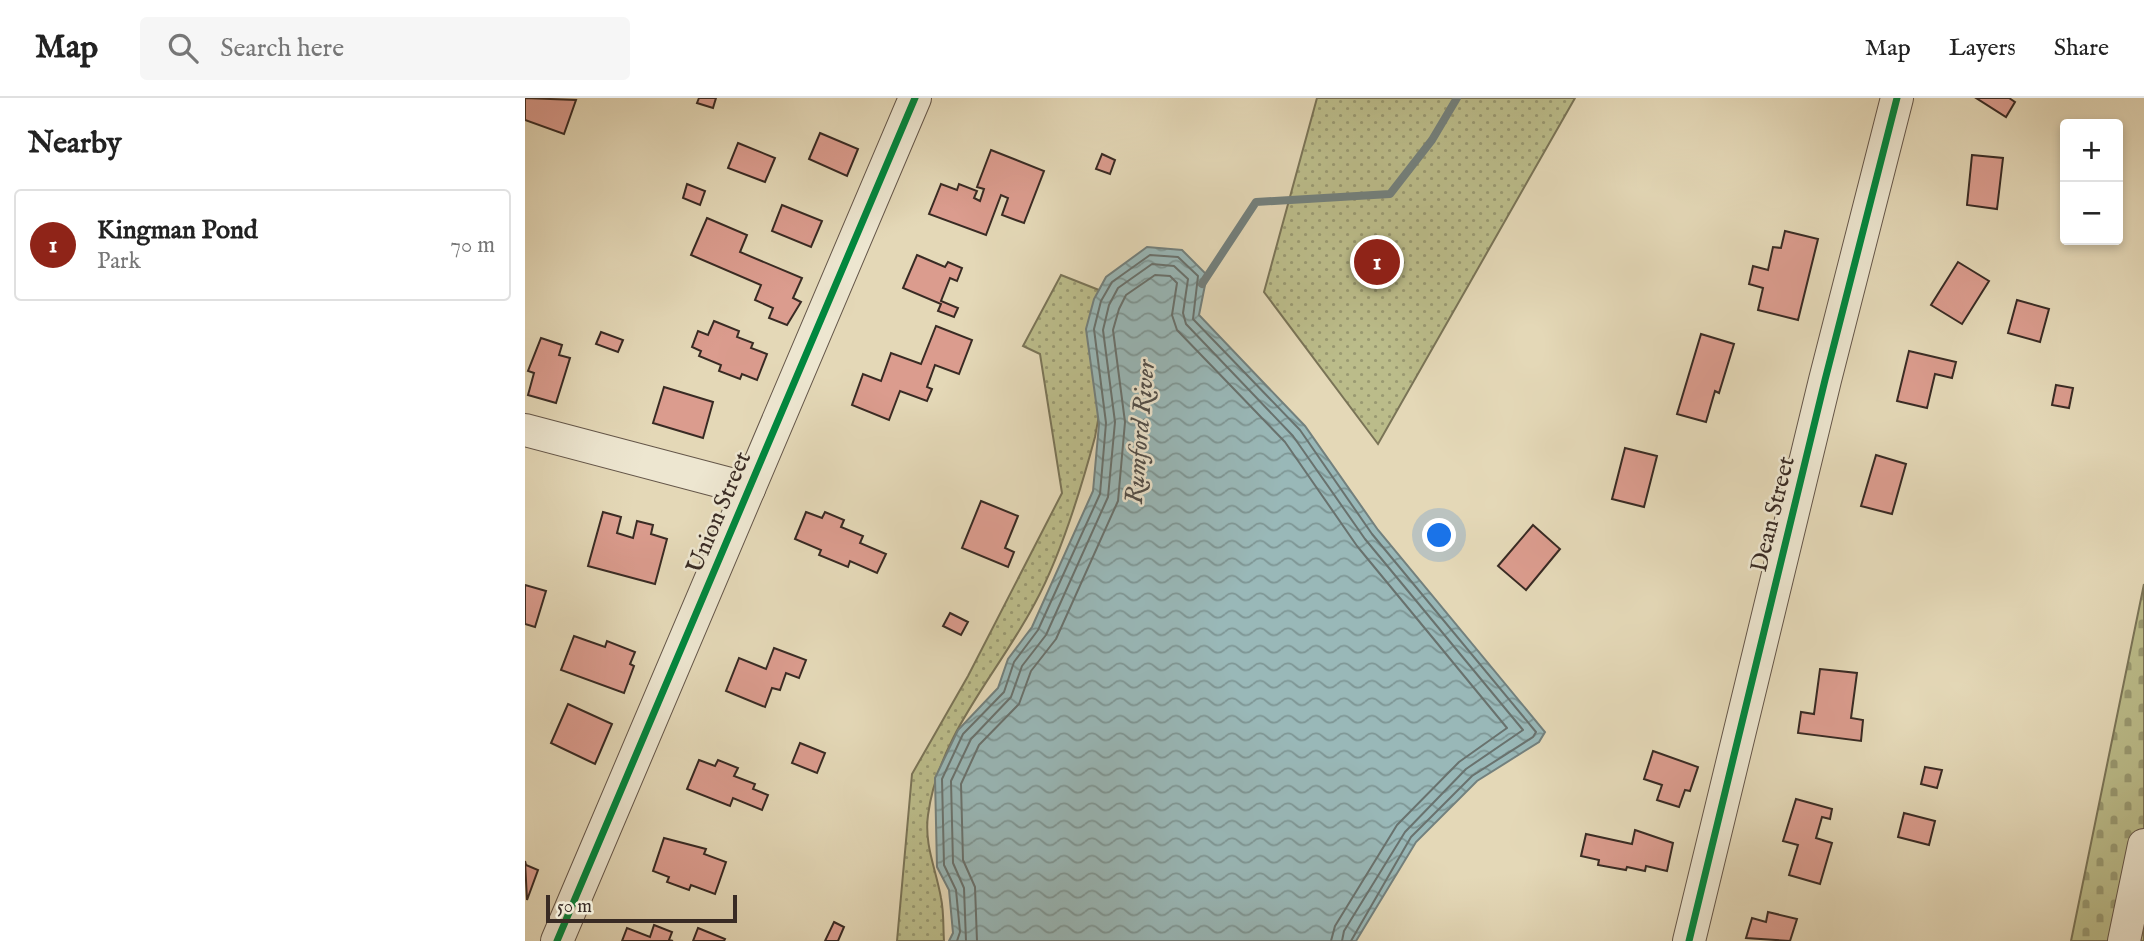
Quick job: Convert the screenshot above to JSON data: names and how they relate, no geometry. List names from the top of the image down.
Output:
{
  "streets": {
    "street": ["Union Street", "Dean Street"]
  },
  "water": ["Rumford River"],
  "scale_bar": "50 m",
  "page": {
    "header": "Map",
    "search": "Search here",
    "nav": ["Map", "Layers", "Share"],
    "heading": "Nearby",
    "map_buttons": ["+", "−"],
    "list": [
      {
        "mark": "1",
        "name": "Kingman Pond",
        "note": "Park",
        "value": "70 m"
      }
    ],
    "pins": "1",
    "scale": "50 m"
  }
}
